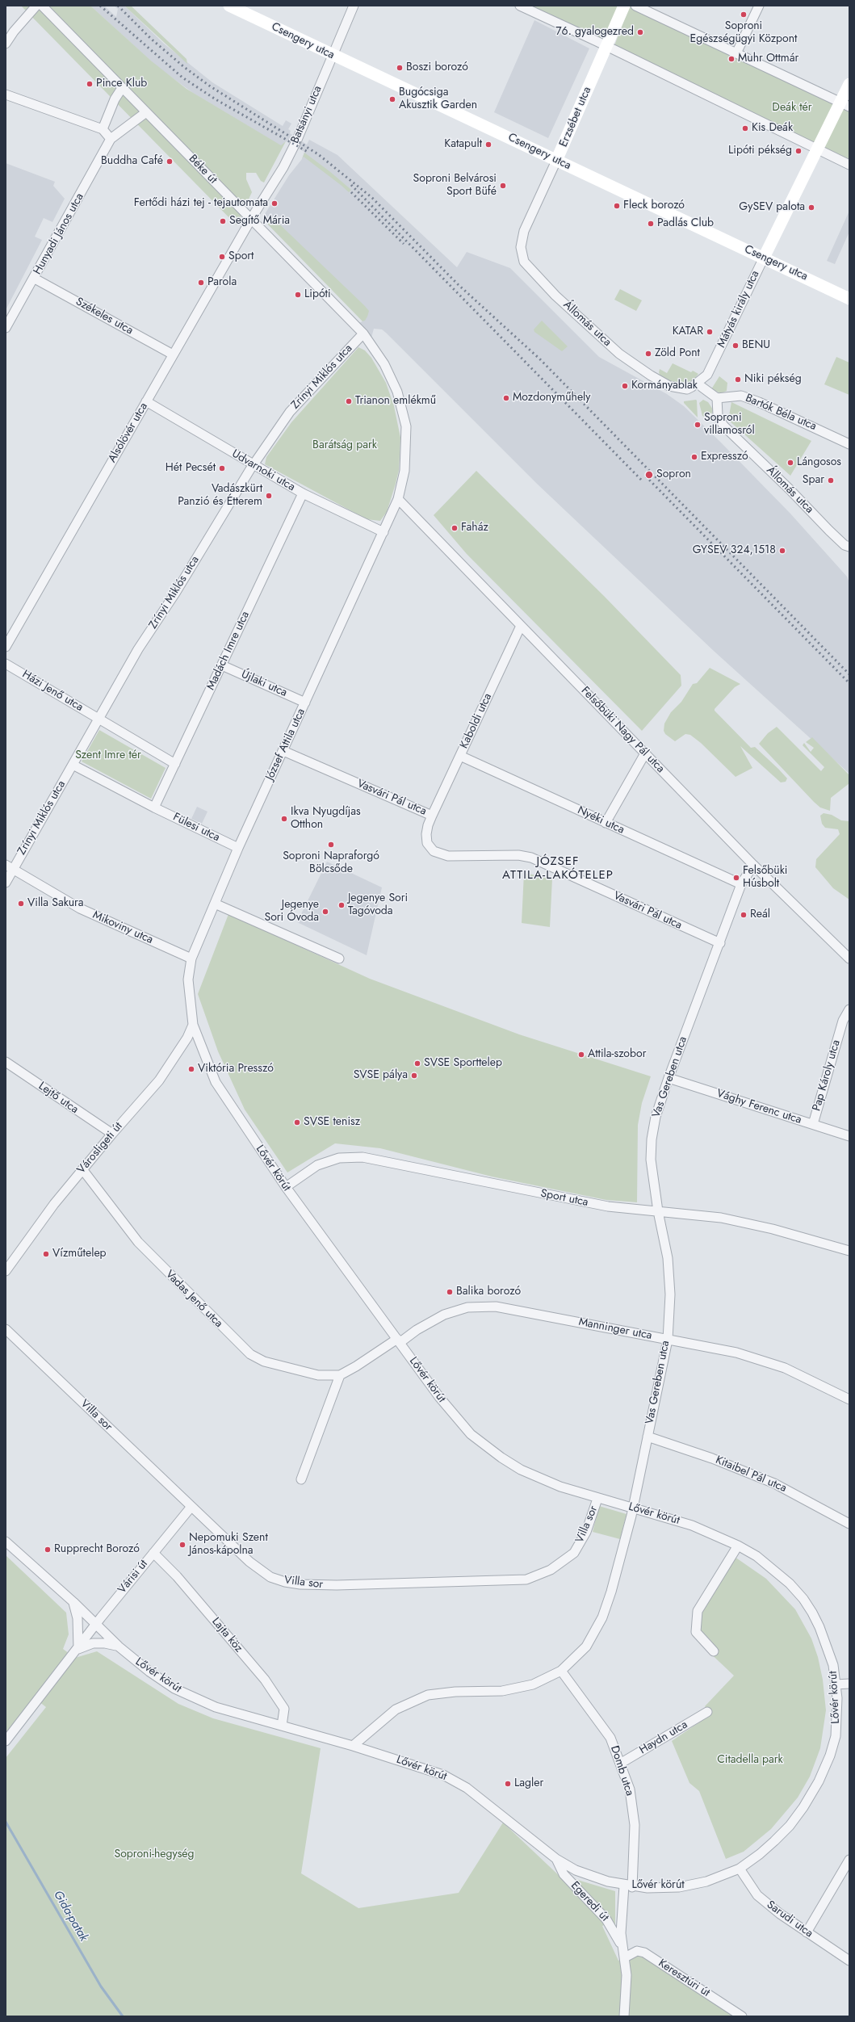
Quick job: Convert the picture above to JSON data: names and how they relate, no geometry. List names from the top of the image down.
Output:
{
  "streets": {
    "main road": ["Csengery utca", "Erzsébet utca", "Mátyás király utca"],
    "street": [
      "Batsányi utca",
      "Béke út",
      "Hunyadi János utca",
      "Székeles utca",
      "Állomás utca",
      "Zrínyi Miklós utca",
      "Bartók Béla utca",
      "Alsólövér utca",
      "Udvarnoki utca",
      "Madách Imre utca",
      "Újlaki utca",
      "Házi Jenő utca",
      "Kaboldi utca",
      "Felsőbüki Nagy Pál utca",
      "József Attila utca",
      "Vasvári Pál utca",
      "Nyéki utca",
      "Fülesi utca",
      "Mikoviny utca",
      "Pap Károly utca",
      "Vas Gereben utca",
      "Lejtő utca",
      "Vághy Ferenc utca",
      "Városligeti út",
      "Lővér körút",
      "Sport utca",
      "Vadas Jenő utca",
      "Manninger utca",
      "Villa sor",
      "Kitaibel Pál utca",
      "Várisi út",
      "Lajta köz",
      "Haydn utca",
      "Domb utca",
      "Egeredi út",
      "Sarudi utca",
      "Keresztúri út"
    ]
  },
  "crossings": [
    ["Csengery utca", "Batsányi utca"],
    ["Csengery utca", "Erzsébet utca"],
    ["Csengery utca", "Mátyás király utca"],
    ["Batsányi utca", "Béke út"],
    ["Batsányi utca", "Alsólövér utca"],
    ["Erzsébet utca", "Állomás utca"],
    ["Béke út", "Hunyadi János utca"],
    ["Béke út", "Zrínyi Miklós utca"],
    ["Béke út", "Alsólövér utca"],
    ["Hunyadi János utca", "Székeles utca"],
    ["Mátyás király utca", "Állomás utca"],
    ["Székeles utca", "Alsólövér utca"],
    ["Állomás utca", "Bartók Béla utca"],
    ["Zrínyi Miklós utca", "Udvarnoki utca"],
    ["Zrínyi Miklós utca", "Házi Jenő utca"],
    ["Zrínyi Miklós utca", "Mikoviny utca"],
    ["Alsólövér utca", "Udvarnoki utca"],
    ["Udvarnoki utca", "Madách Imre utca"],
    ["Udvarnoki utca", "József Attila utca"],
    ["Madách Imre utca", "Újlaki utca"],
    ["Madách Imre utca", "Fülesi utca"],
    ["Újlaki utca", "József Attila utca"],
    ["Kaboldi utca", "Felsőbüki Nagy Pál utca"],
    ["Kaboldi utca", "Vasvári Pál utca"],
    ["Kaboldi utca", "Nyéki utca"],
    ["Felsőbüki Nagy Pál utca", "Vas Gereben utca"],
    ["József Attila utca", "Vasvári Pál utca"],
    ["József Attila utca", "Fülesi utca"],
    ["József Attila utca", "Mikoviny utca"],
    ["József Attila utca", "Lővér körút"],
    ["Vasvári Pál utca", "Vas Gereben utca"],
    ["Nyéki utca", "Vas Gereben utca"],
    ["Mikoviny utca", "Lővér körút"],
    ["Pap Károly utca", "Vághy Ferenc utca"],
    ["Vas Gereben utca", "Vághy Ferenc utca"],
    ["Vas Gereben utca", "Lővér körút"],
    ["Vas Gereben utca", "Sport utca"],
    ["Vas Gereben utca", "Manninger utca"],
    ["Vas Gereben utca", "Kitaibel Pál utca"],
    ["Vas Gereben utca", "Domb utca"],
    ["Lejtő utca", "Városligeti út"],
    ["Városligeti út", "Lővér körút"],
    ["Városligeti út", "Vadas Jenő utca"],
    ["Lővér körút", "Sport utca"],
    ["Lővér körút", "Vadas Jenő utca"],
    ["Lővér körút", "Manninger utca"],
    ["Lővér körút", "Villa sor"],
    ["Lővér körút", "Várisi út"],
    ["Lővér körút", "Lajta köz"],
    ["Lővér körút", "Domb utca"],
    ["Lővér körút", "Egeredi út"],
    ["Lővér körút", "Sarudi utca"],
    ["Vadas Jenő utca", "Manninger utca"],
    ["Villa sor", "Várisi út"],
    ["Várisi út", "Lajta köz"],
    ["Haydn utca", "Domb utca"],
    ["Domb utca", "Egeredi út"],
    ["Egeredi út", "Keresztúri út"]
  ],
  "districts": ["JÓZSEF ATTILA-LAKÓTELEP"],
  "water": ["Gida-patak"],
  "parks": [
    "Deák tér",
    "Barátság park",
    "Szent Imre tér",
    "Citadella park",
    "Soproni-hegység"
  ],
  "places": [
    "Soproni Egészségügyi Központ",
    "76. gyalogezred",
    "Muhr Ottmár",
    "Boszi borozó",
    "Pince Klub",
    "Bugócsiga Akusztik Garden",
    "Kis Deák",
    "Katapult",
    "Lipóti pékség",
    "Buddha Café",
    "Soproni Belvárosi Sport Büfé",
    "Fertődi házi tej - tejautomata",
    "Fleck borozó",
    "GySEV palota",
    "Segítő Mária",
    "Padlás Club",
    "Sport",
    "Parola",
    "Lipóti",
    "KATAR",
    "BENU",
    "Zöld Pont",
    "Niki pékség",
    "Kormányablak",
    "Mozdonyműhely",
    "Trianon emlékmű",
    "Soproni villamosról",
    "Expresszó",
    "Lángosos",
    "Hét Pecsét",
    "Sopron",
    "Spar",
    "Vadászkürt Panzió és Étterem",
    "Faház",
    "GYSEV 324,1518",
    "Ikva Nyugdíjas Otthon",
    "Soproni Napraforgó Bölcsőde",
    "Felsőbüki Húsbolt",
    "Villa Sakura",
    "Jegenye Sori Tagóvoda",
    "Jegenye Sori Óvoda",
    "Reál",
    "Attila-szobor",
    "SVSE Sporttelep",
    "Viktória Presszó",
    "SVSE pálya",
    "SVSE tenisz",
    "Vízműtelep",
    "Balika borozó",
    "Nepomuki Szent János-kápolna",
    "Rupprecht Borozó",
    "Lagler"
  ]
}
